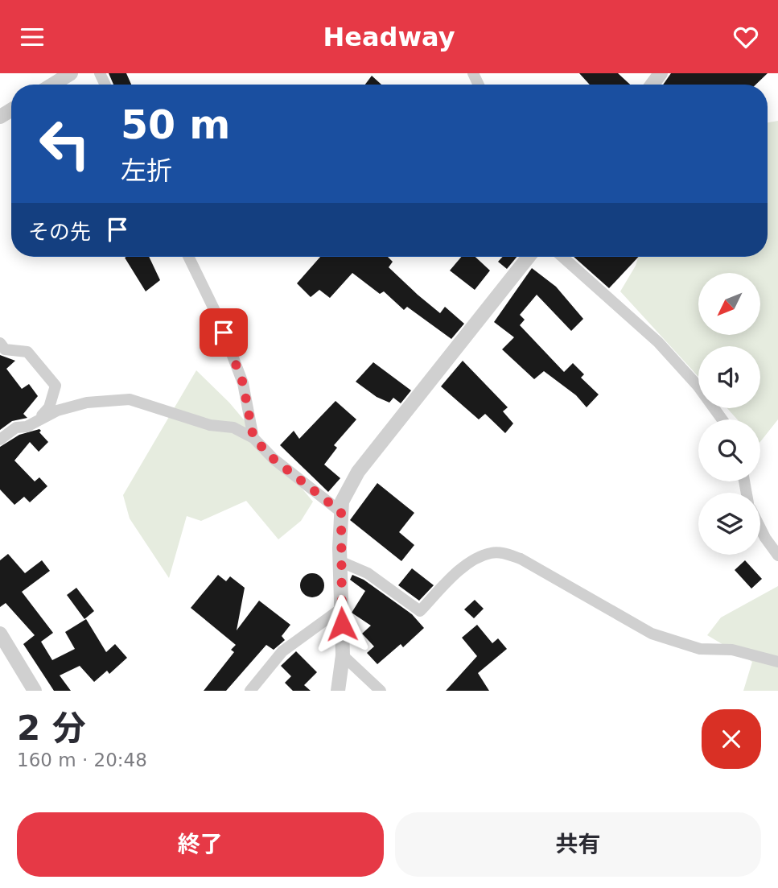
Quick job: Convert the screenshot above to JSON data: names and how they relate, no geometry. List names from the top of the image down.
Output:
{
  "north": "bottom left",
  "page": {
    "header": "Headway",
    "turn": ["50 m", "左折"],
    "then": "その先",
    "heading": ["2 分", "160 m · 20:48"],
    "buttons": ["終了", "共有"]
  }
}
